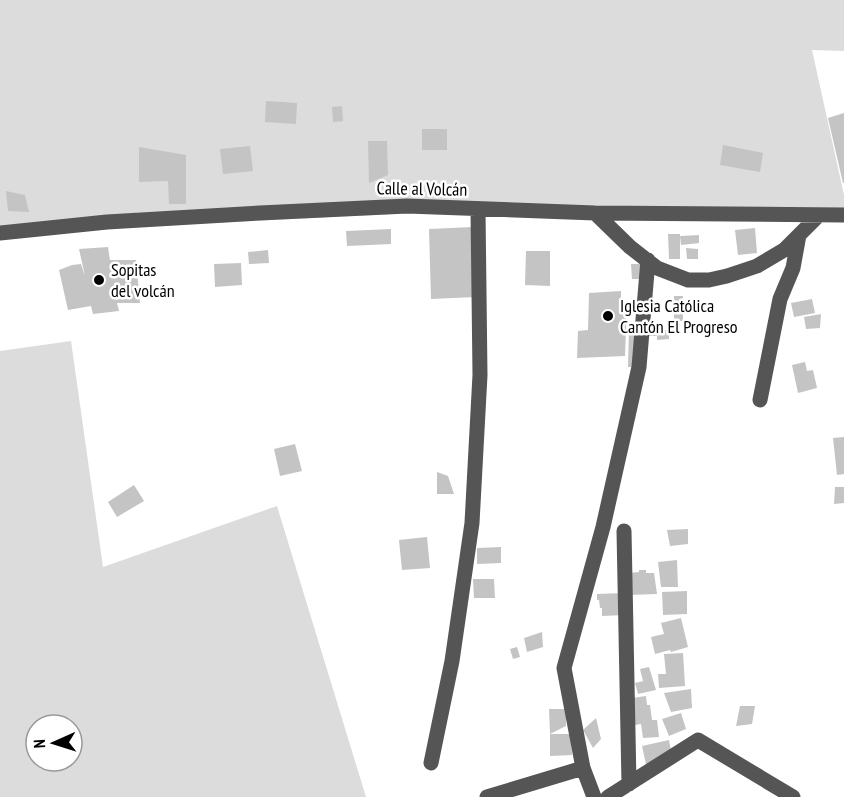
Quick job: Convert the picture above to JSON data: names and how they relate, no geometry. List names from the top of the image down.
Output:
{
  "streets": {
    "street": ["Calle al Volcán"]
  },
  "places": ["Sopitas del volcán", "Iglesia Católica Cantón El Progreso"],
  "north": "left"
}
